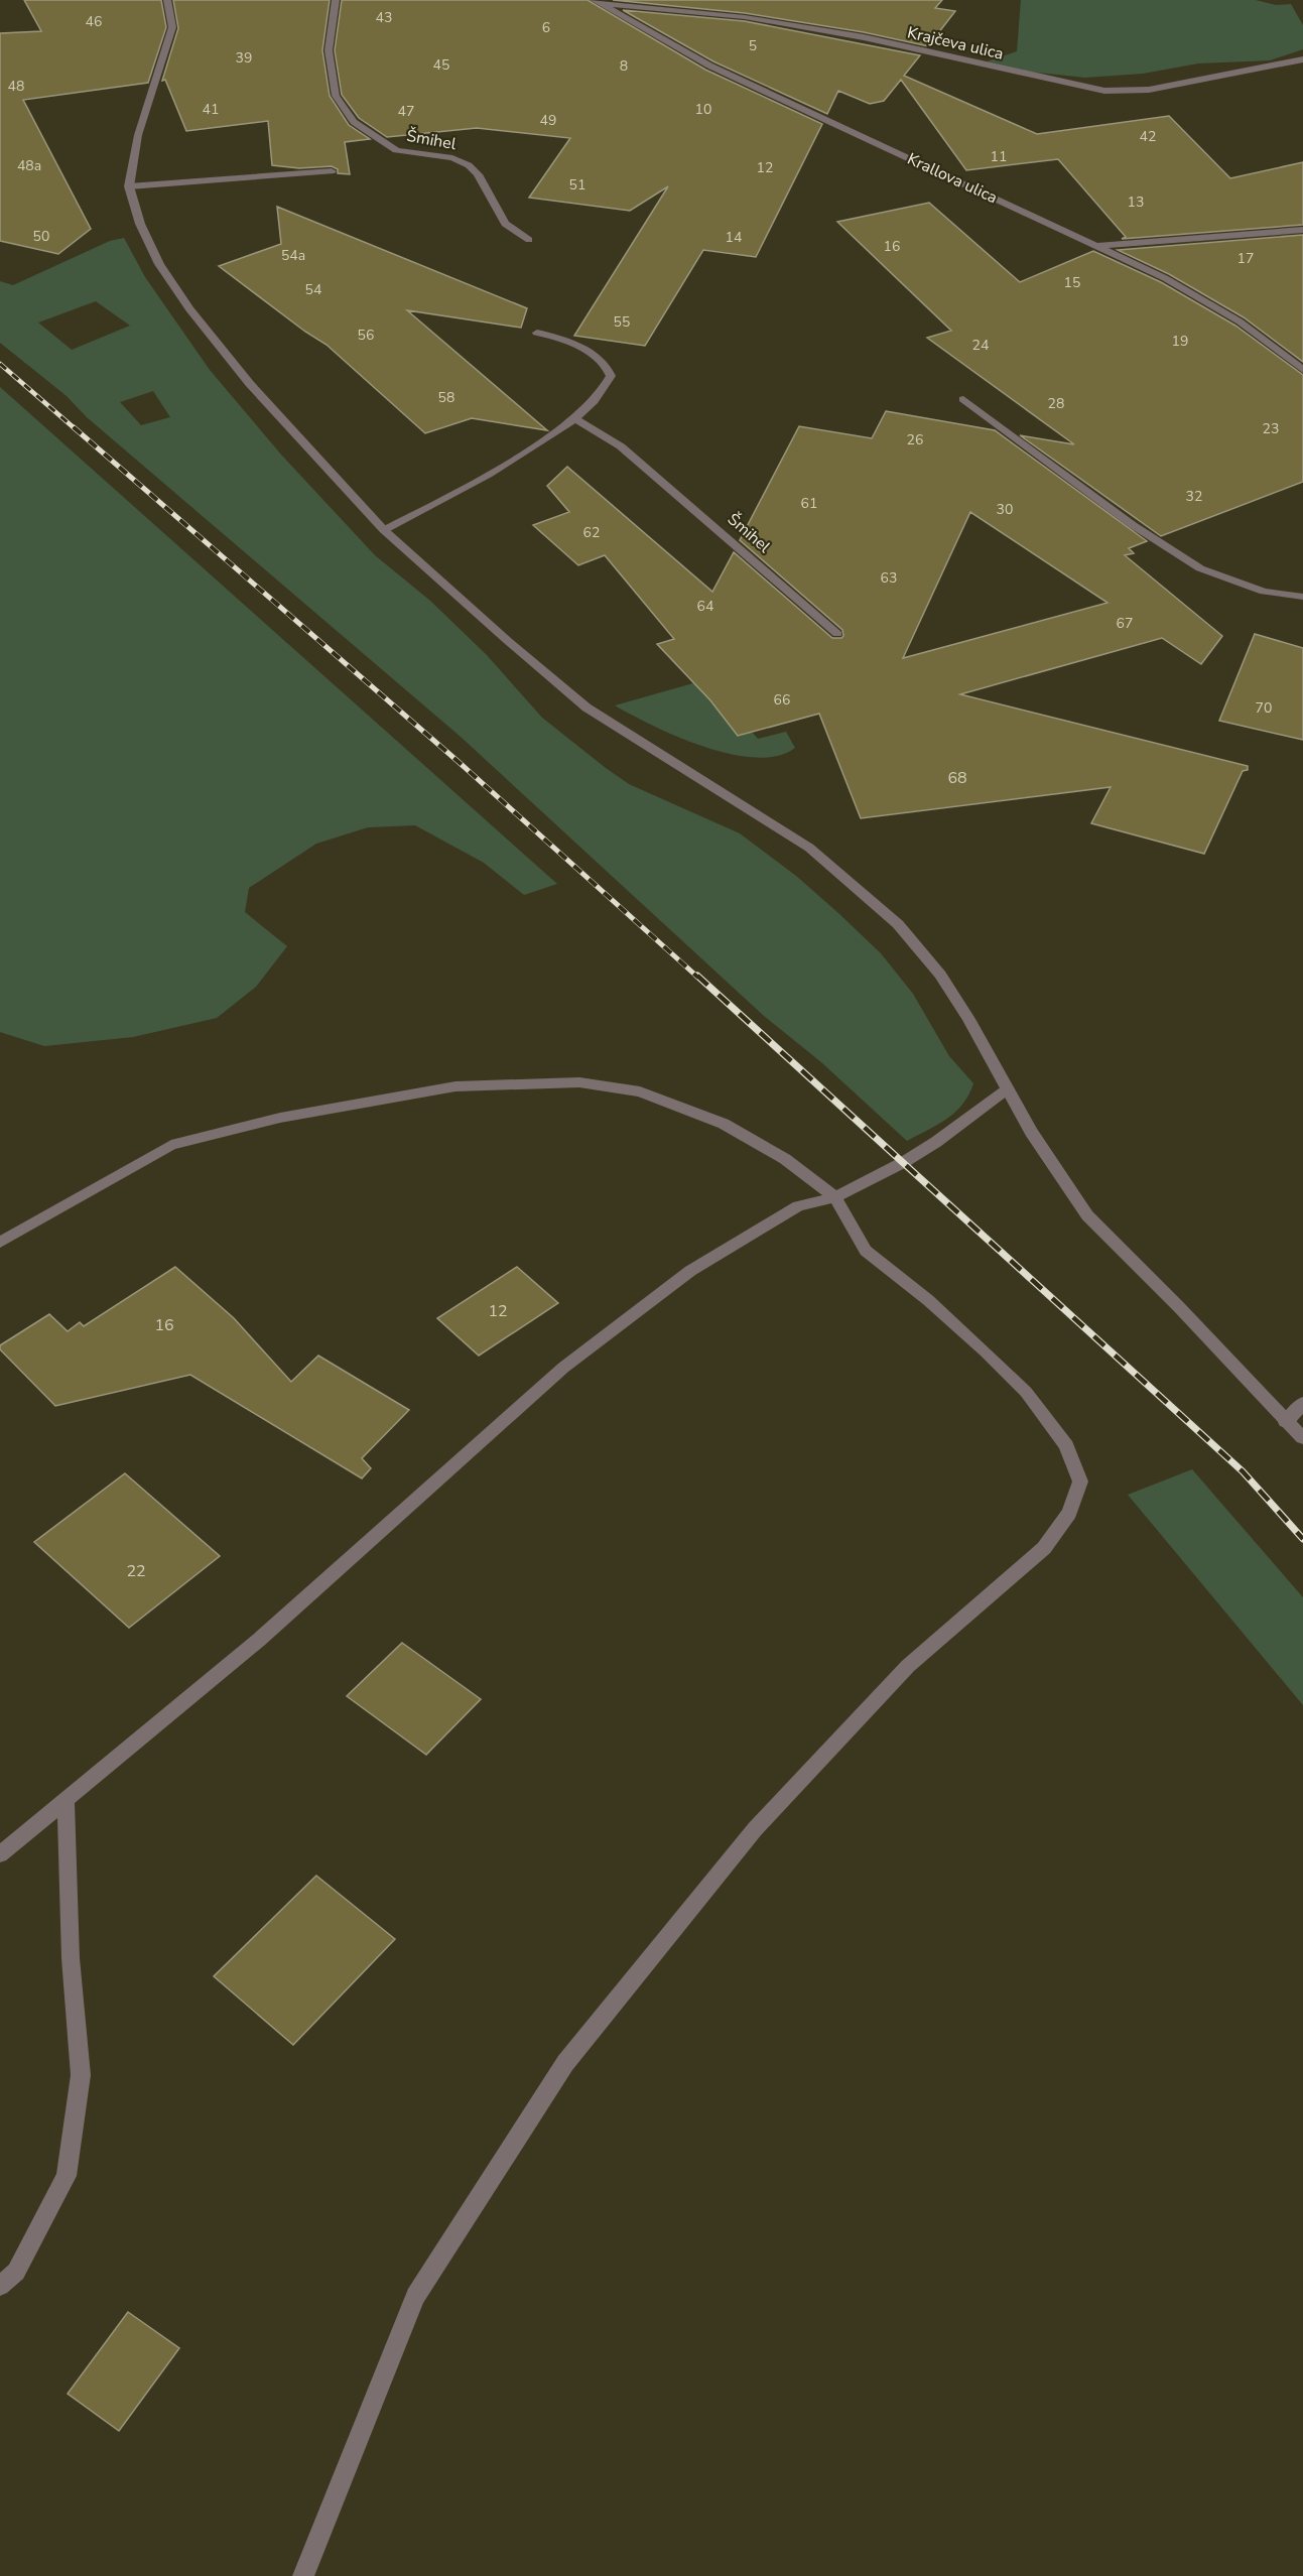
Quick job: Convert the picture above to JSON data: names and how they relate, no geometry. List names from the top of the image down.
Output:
{
  "streets": {
    "street": ["Krajčeva ulica", "Šmihel", "Krallova ulica"]
  },
  "crossings": [
    ["Krajčeva ulica", "Krallova ulica"]
  ],
  "house_numbers": [
    "43",
    "46",
    "6",
    "5",
    "39",
    "45",
    "8",
    "48",
    "41",
    "10",
    "47",
    "49",
    "42",
    "11",
    "48a",
    "12",
    "51",
    "13",
    "50",
    "14",
    "16",
    "54a",
    "17",
    "15",
    "54",
    "55",
    "56",
    "19",
    "24",
    "58",
    "28",
    "23",
    "26",
    "32",
    "61",
    "30",
    "62",
    "63",
    "64",
    "67",
    "66",
    "70",
    "68",
    "12",
    "16",
    "22"
  ]
}
